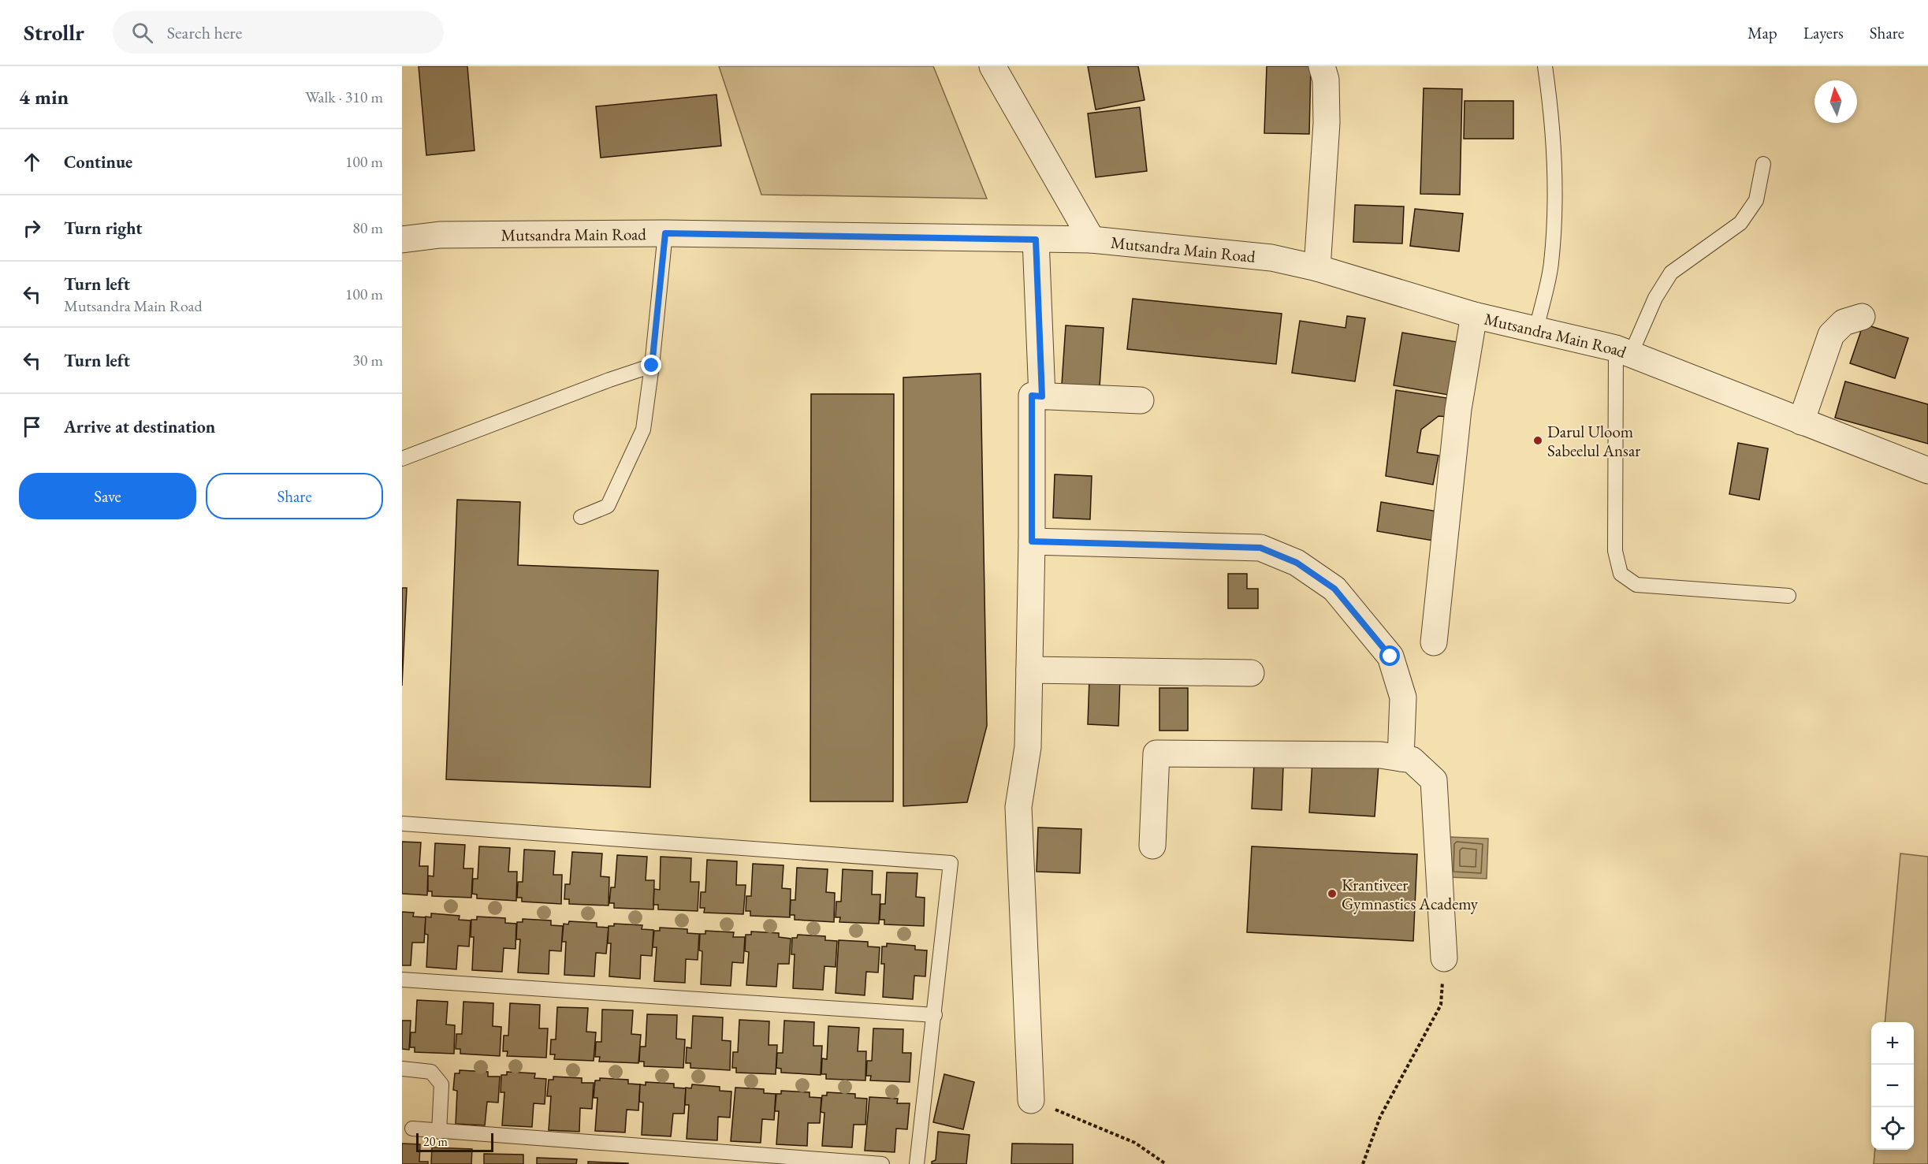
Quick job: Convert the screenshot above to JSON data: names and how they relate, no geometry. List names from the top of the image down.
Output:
{
  "streets": {
    "street": ["Mutsandra Main Road"]
  },
  "places": ["Darul Uloom Sabeelul Ansar", "Krantiveer Gymnastics Academy"],
  "scale_bar": "20 m",
  "north": "top",
  "page": {
    "header": "Strollr",
    "search": "Search here",
    "nav": ["Map", "Layers", "Share"],
    "heading": ["4 min", "Walk · 310 m"],
    "list": [
      ["Continue", "100 m"],
      ["Turn right", "80 m"],
      ["Turn left", "Mutsandra Main Road", "100 m"],
      ["Turn left", "30 m"],
      "Arrive at destination"
    ],
    "buttons": ["Save", "Share"],
    "map_buttons": ["+", "−"],
    "scale": "20 m"
  }
}
